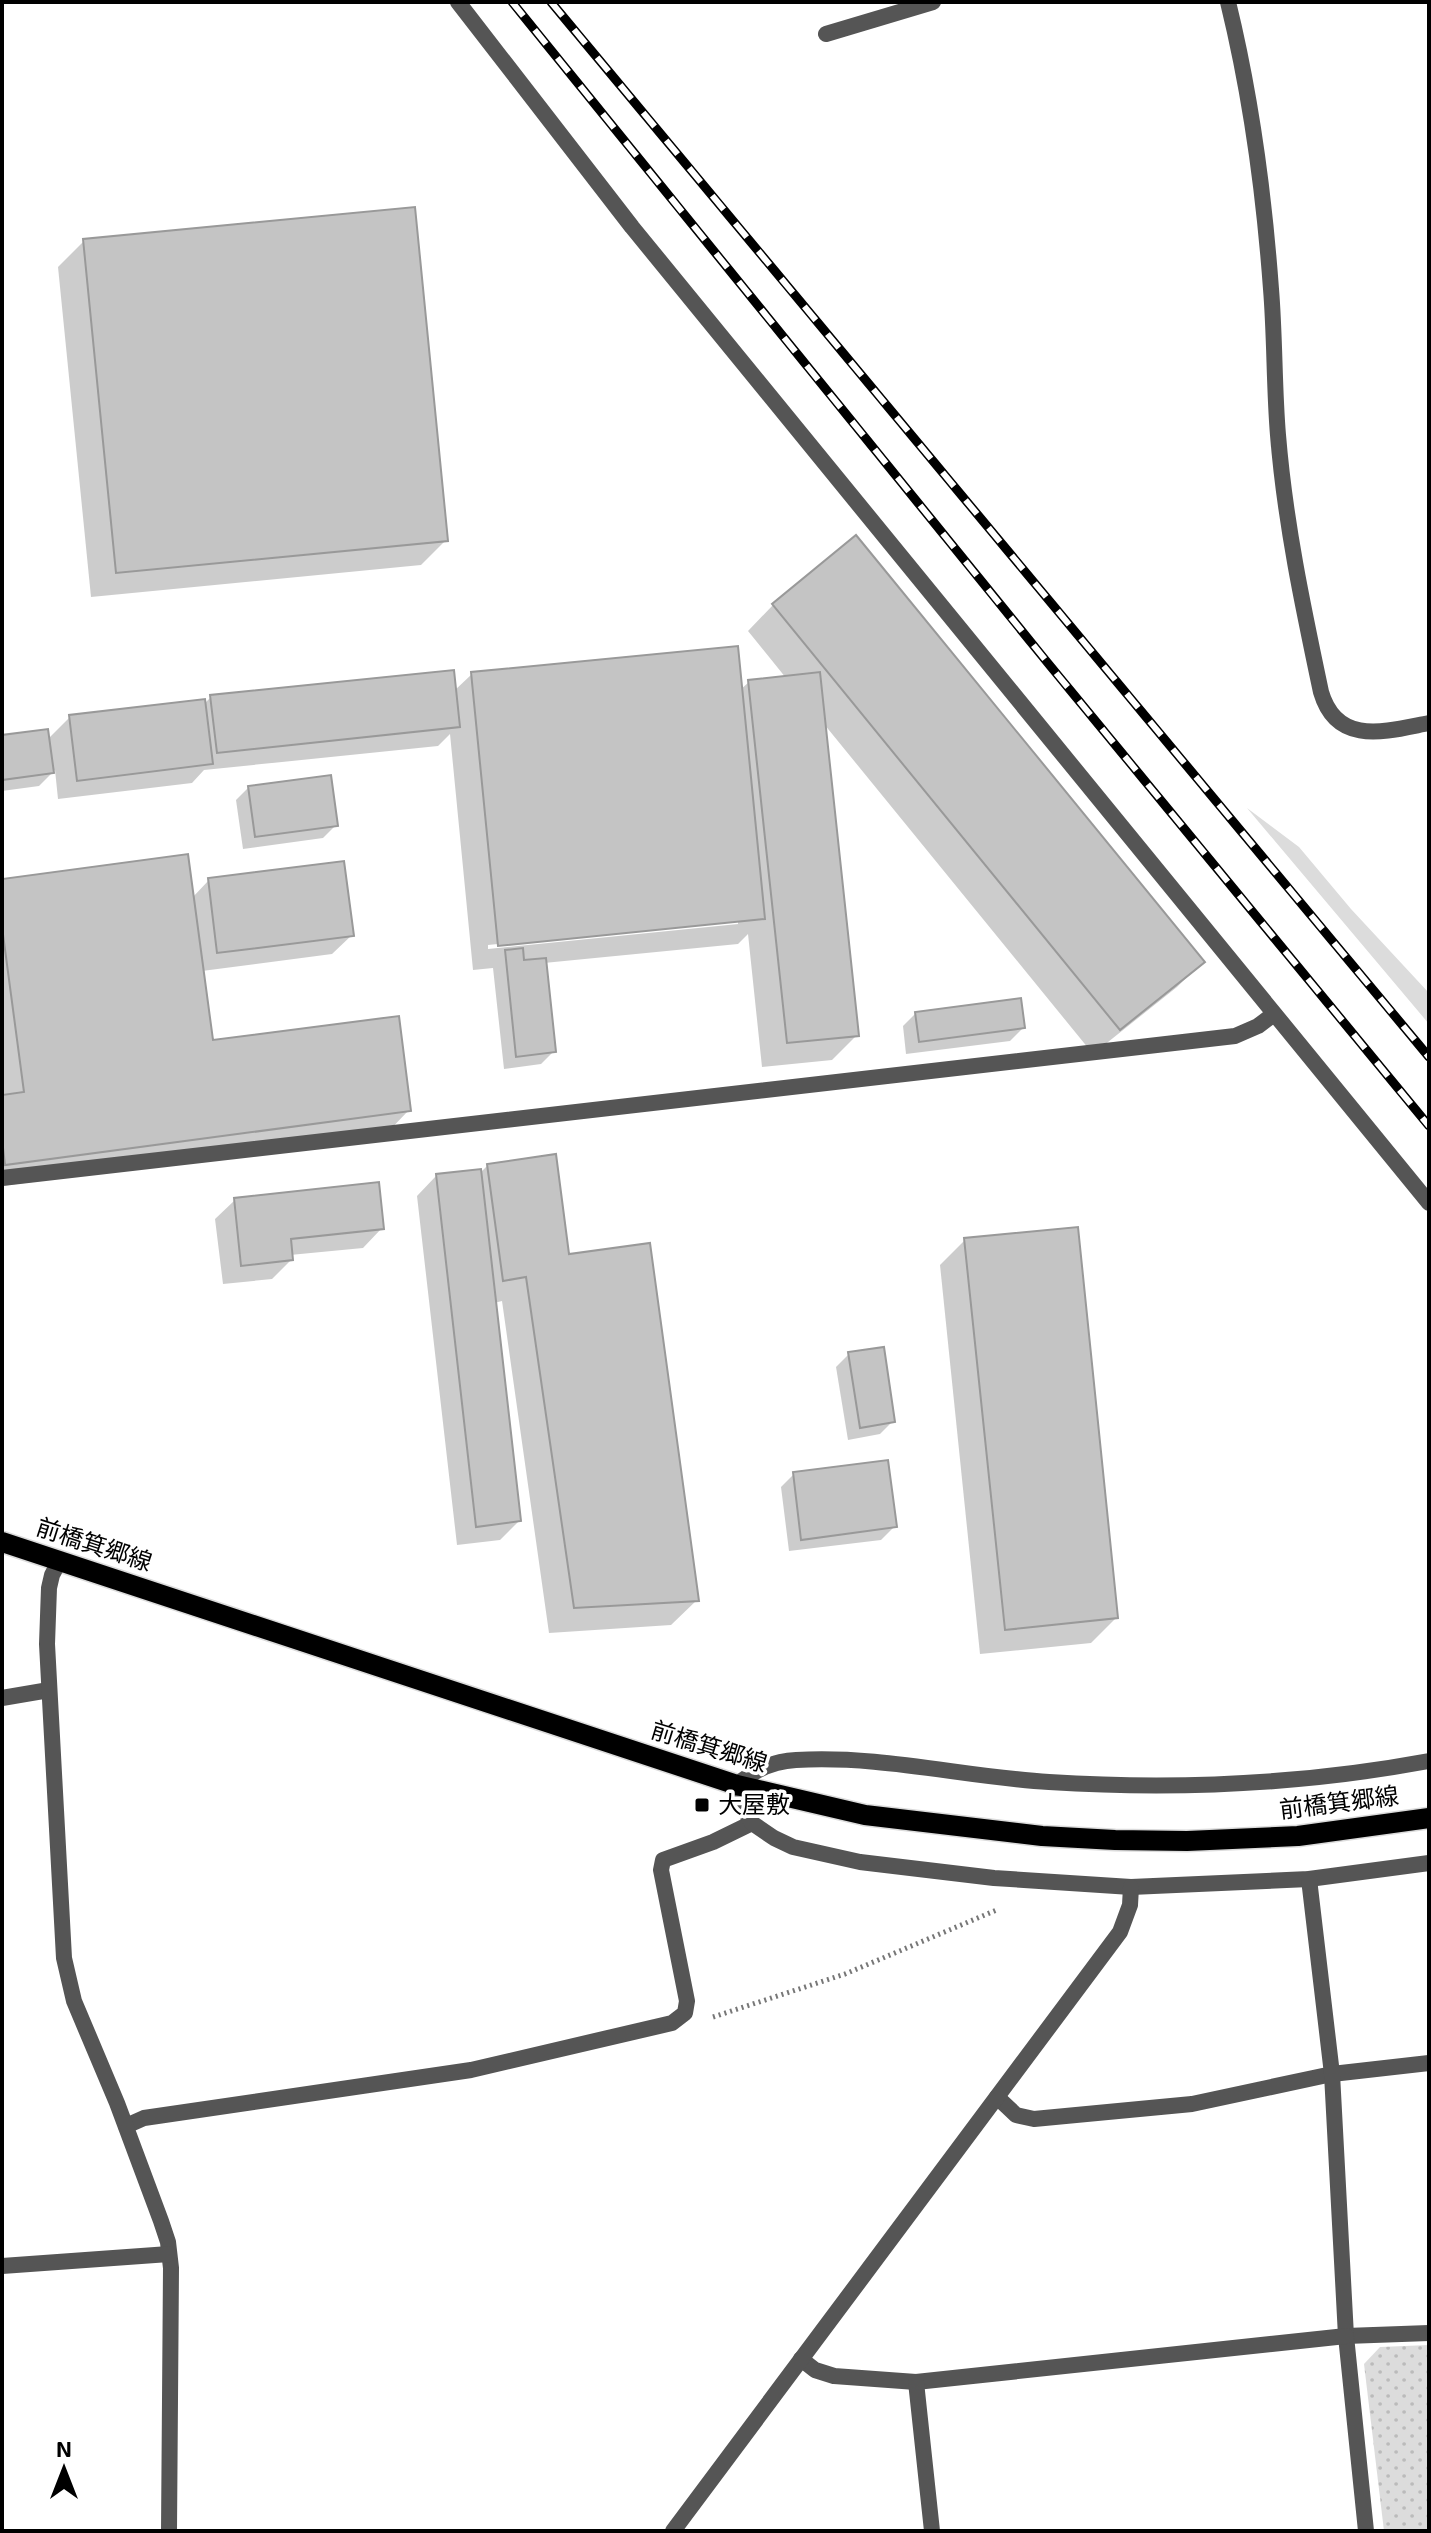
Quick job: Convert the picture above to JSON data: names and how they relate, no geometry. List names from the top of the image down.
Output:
{
  "streets": {
    "main road": ["前橋箕郷線"]
  },
  "places": {
    "transit": ["大屋敷"]
  },
  "north": "top"
}
